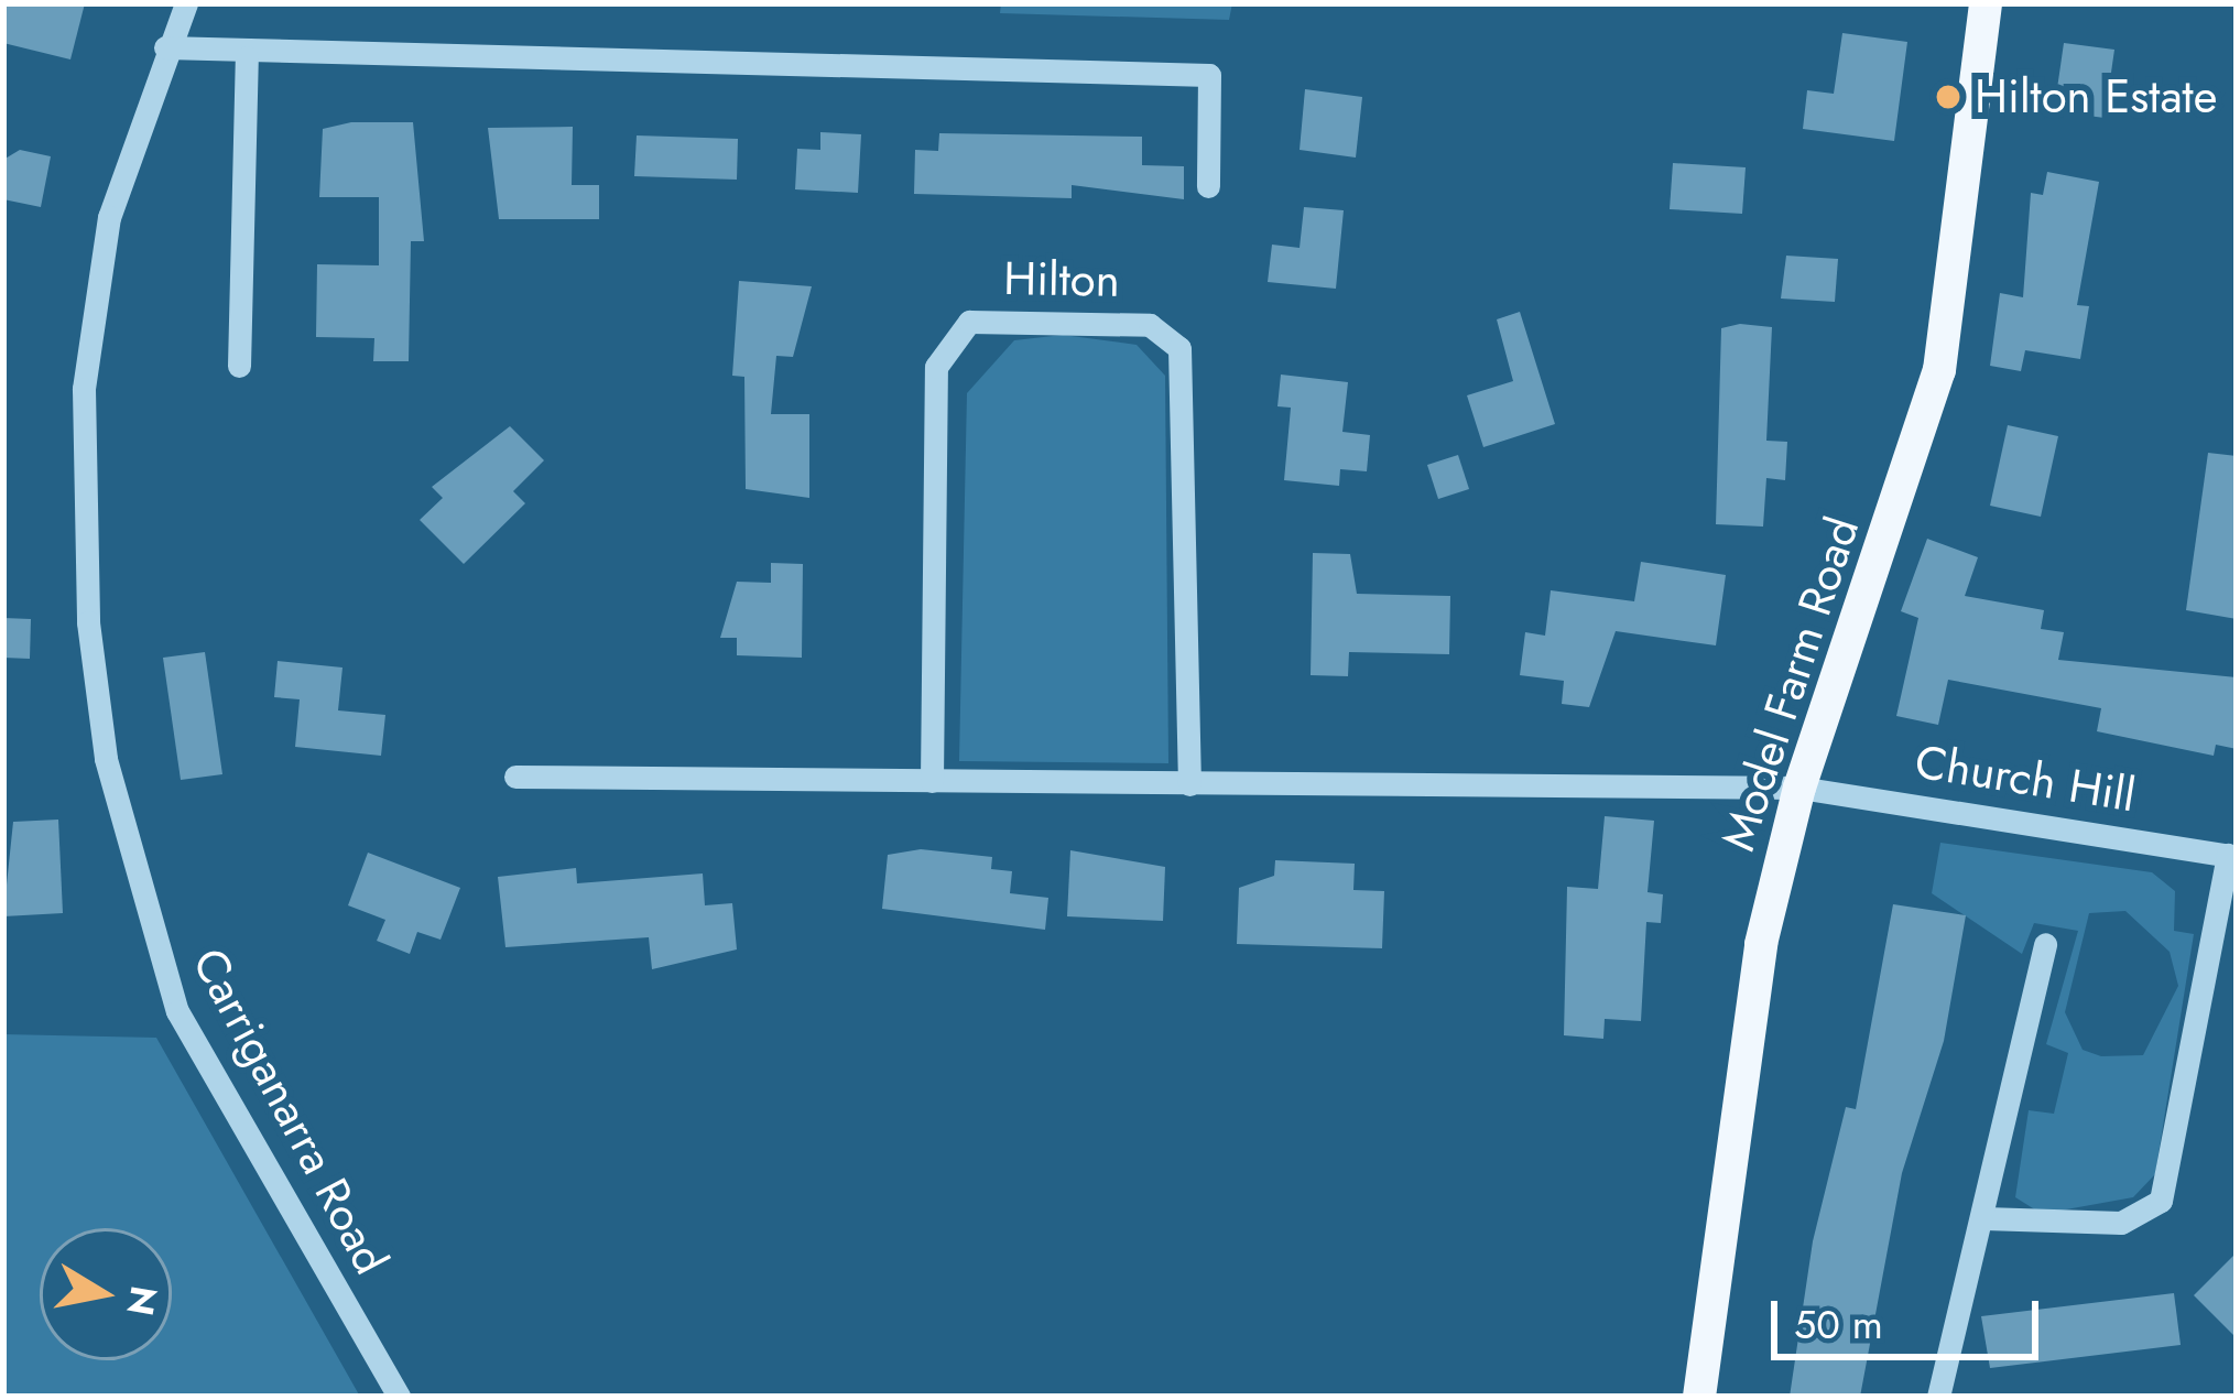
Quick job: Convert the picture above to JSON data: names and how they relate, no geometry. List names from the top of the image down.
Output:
{
  "streets": {
    "main road": ["Model Farm Road"],
    "street": ["Hilton", "Church Hill", "Carriganarra Road"]
  },
  "crossings": [
    ["Model Farm Road", "Church Hill"]
  ],
  "places": ["Hilton Estate"],
  "scale_bar": "50 m",
  "north": "right"
}
